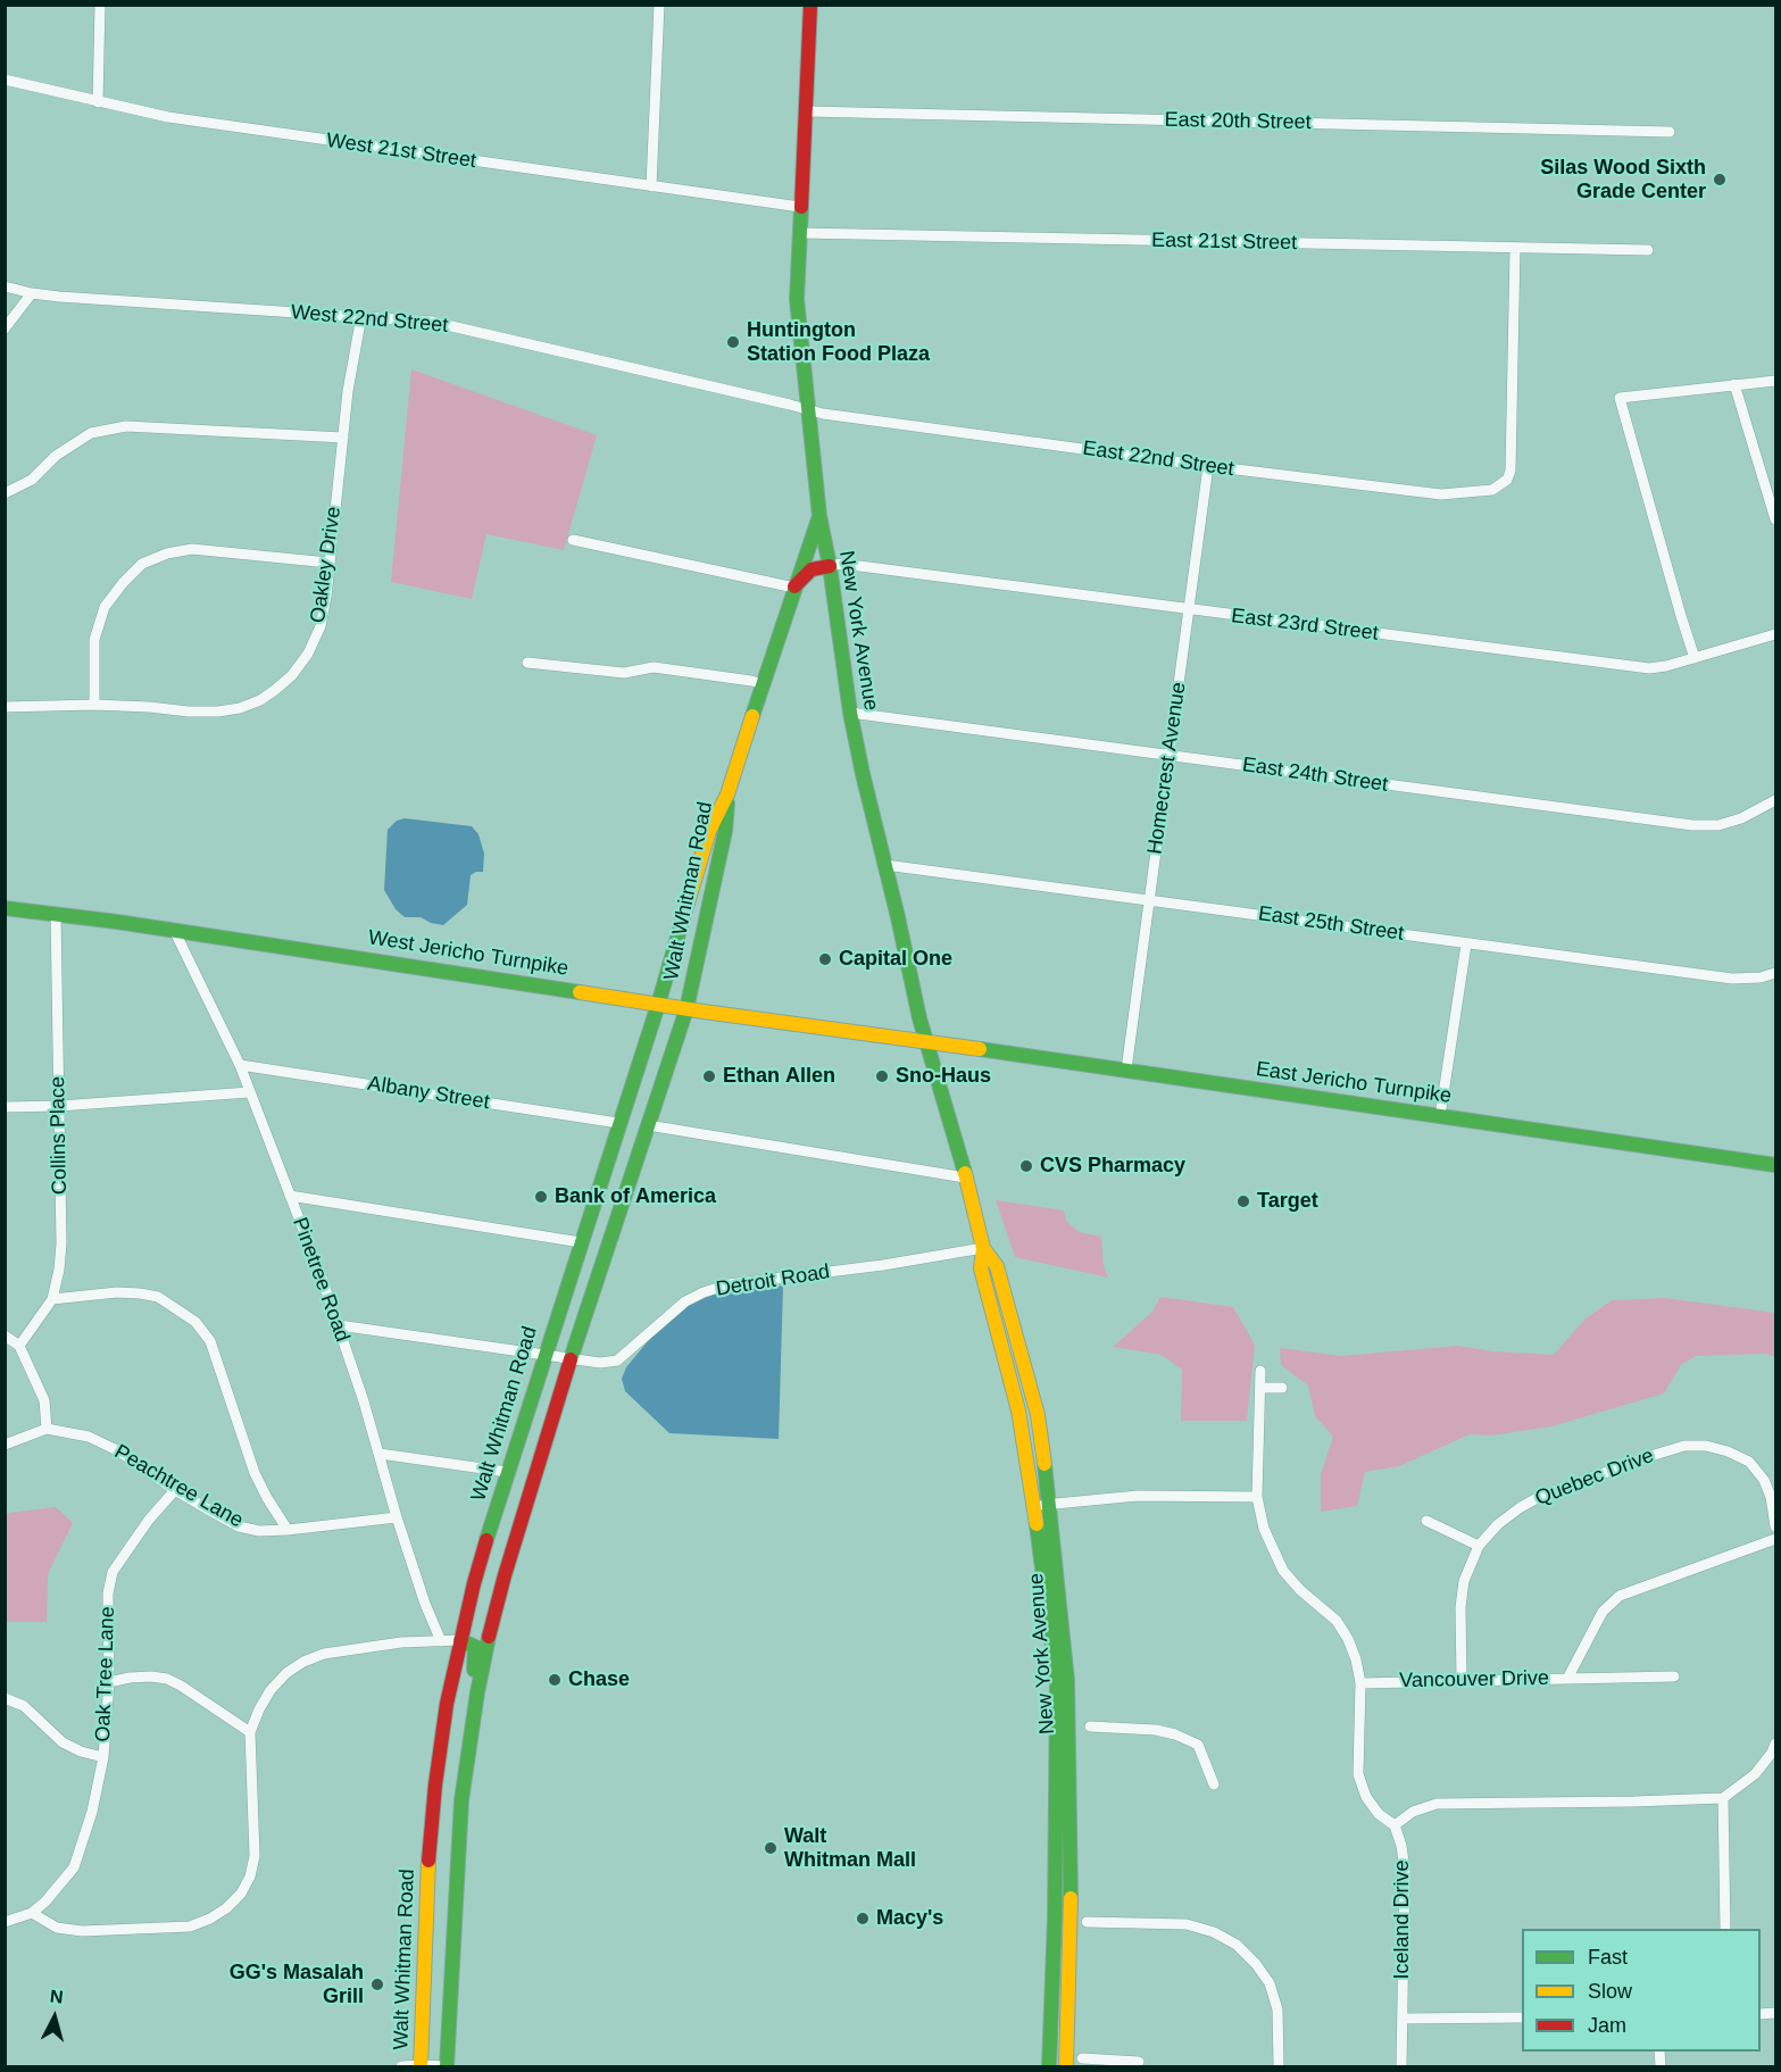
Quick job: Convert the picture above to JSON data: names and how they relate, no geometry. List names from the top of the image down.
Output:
{
  "streets": {
    "main road": [
      "New York Avenue",
      "Walt Whitman Road",
      "West Jericho Turnpike",
      "East Jericho Turnpike"
    ],
    "street": [
      "East 20th Street",
      "West 21st Street",
      "East 21st Street",
      "West 22nd Street",
      "East 22nd Street",
      "Oakley Drive",
      "East 23rd Street",
      "Homecrest Avenue",
      "East 24th Street",
      "East 25th Street",
      "Albany Street",
      "Collins Place",
      "Pinetree Road",
      "Detroit Road",
      "Quebec Drive",
      "Peachtree Lane",
      "Oak Tree Lane",
      "Vancouver Drive",
      "Iceland Drive"
    ]
  },
  "crossings": [
    ["East 20th Street", "New York Avenue"],
    ["West 21st Street", "New York Avenue"],
    ["East 21st Street", "East 22nd Street"],
    ["East 21st Street", "New York Avenue"],
    ["West 22nd Street", "East 22nd Street"],
    ["West 22nd Street", "Oakley Drive"],
    ["West 22nd Street", "New York Avenue"],
    ["East 22nd Street", "New York Avenue"],
    ["East 22nd Street", "Homecrest Avenue"],
    ["East 23rd Street", "New York Avenue"],
    ["East 23rd Street", "Homecrest Avenue"],
    ["New York Avenue", "East 24th Street"],
    ["New York Avenue", "Walt Whitman Road"],
    ["New York Avenue", "East 25th Street"],
    ["New York Avenue", "West Jericho Turnpike"],
    ["New York Avenue", "East Jericho Turnpike"],
    ["New York Avenue", "Detroit Road"],
    ["Homecrest Avenue", "East 24th Street"],
    ["Homecrest Avenue", "East 25th Street"],
    ["Homecrest Avenue", "East Jericho Turnpike"],
    ["Walt Whitman Road", "West Jericho Turnpike"],
    ["Walt Whitman Road", "Albany Street"],
    ["Walt Whitman Road", "Detroit Road"],
    ["West Jericho Turnpike", "East Jericho Turnpike"],
    ["West Jericho Turnpike", "Collins Place"],
    ["West Jericho Turnpike", "Pinetree Road"],
    ["Albany Street", "Pinetree Road"],
    ["Pinetree Road", "Detroit Road"],
    ["Pinetree Road", "Peachtree Lane"],
    ["Quebec Drive", "Vancouver Drive"],
    ["Peachtree Lane", "Oak Tree Lane"]
  ],
  "places": [
    "Silas Wood Sixth Grade Center",
    "Huntington Station Food Plaza",
    "Capital One",
    "Ethan Allen",
    "Sno-Haus",
    "CVS Pharmacy",
    "Bank of America",
    "Target",
    "Chase",
    "Walt Whitman Mall",
    "Macy's",
    "GG's Masalah Grill"
  ],
  "legend": ["Fast", "Slow", "Jam"],
  "north": "top"
}
